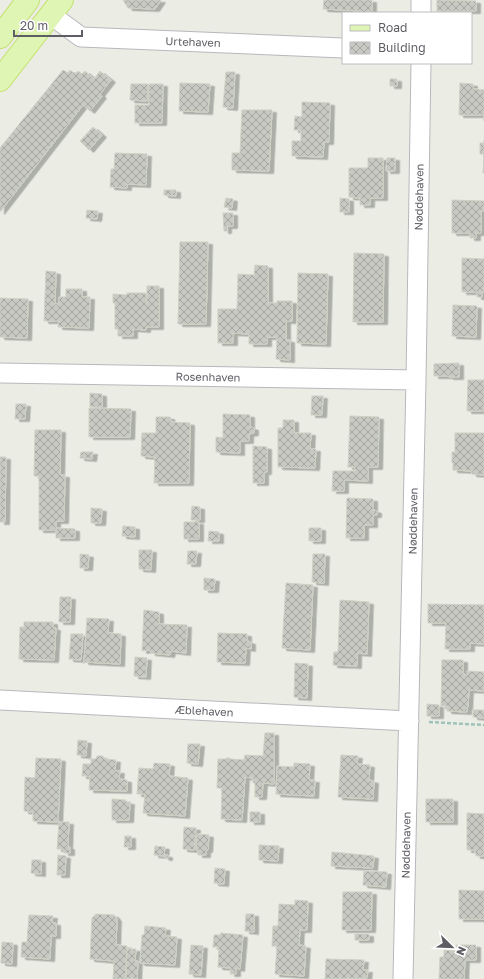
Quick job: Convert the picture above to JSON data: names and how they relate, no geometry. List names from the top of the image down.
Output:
{
  "streets": {
    "street": [
      "Urtehaven",
      "Nøddehaven",
      "Rosenhaven",
      "Æblehaven"
    ]
  },
  "crossings": [
    ["Nøddehaven", "Rosenhaven"],
    ["Nøddehaven", "Æblehaven"]
  ],
  "legend": ["Road", "Building"],
  "scale_bar": "20 m",
  "north": "bottom right"
}
